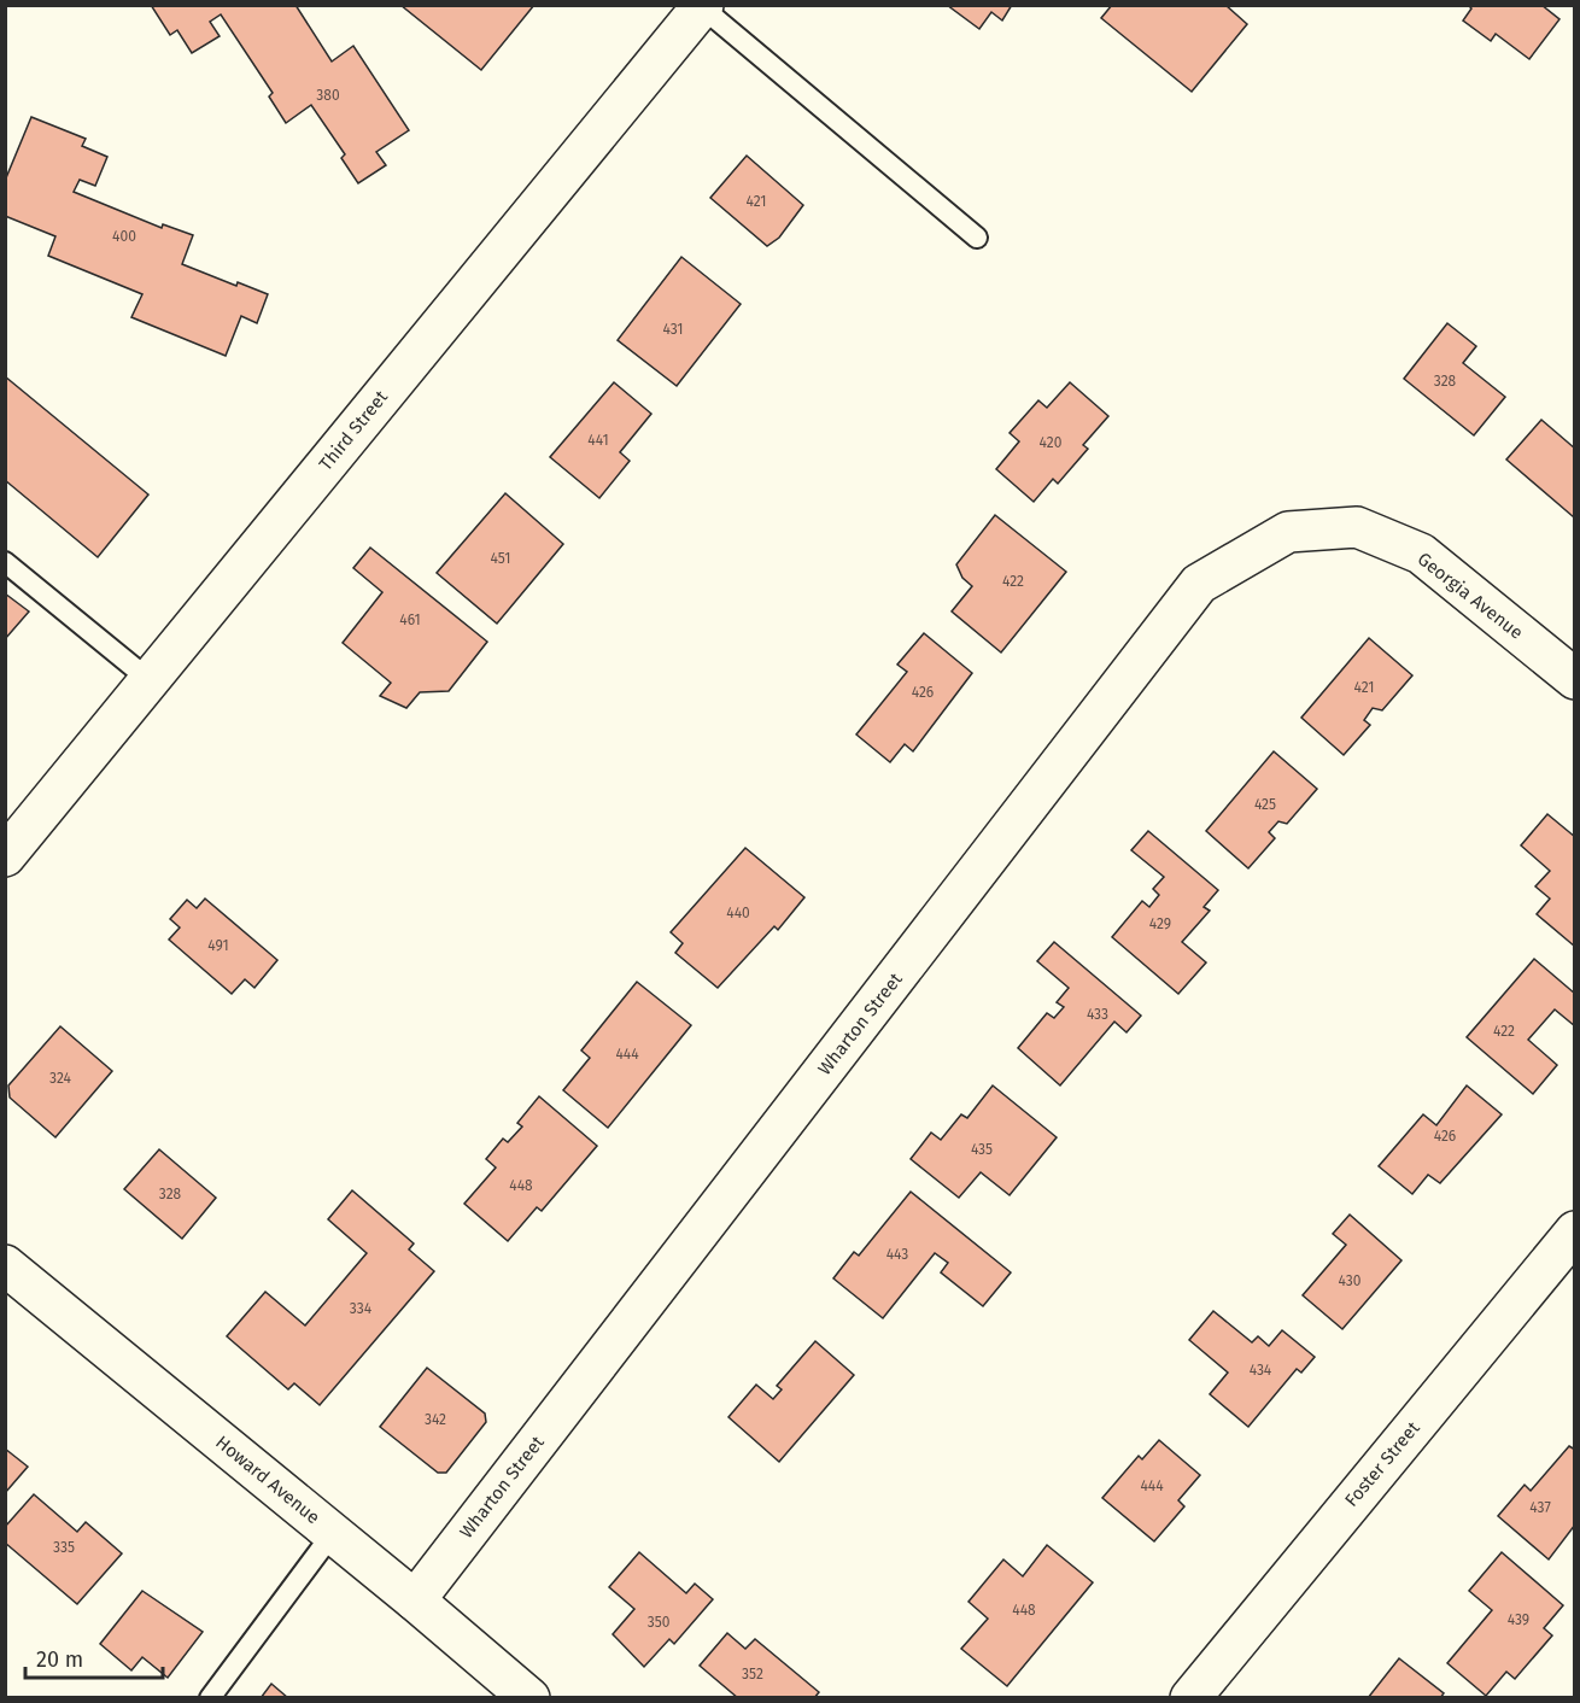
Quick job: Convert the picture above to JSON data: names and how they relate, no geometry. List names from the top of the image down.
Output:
{
  "streets": {
    "street": [
      "Third Street",
      "Georgia Avenue",
      "Wharton Street",
      "Foster Street",
      "Howard Avenue"
    ]
  },
  "crossings": [
    ["Georgia Avenue", "Wharton Street"],
    ["Wharton Street", "Howard Avenue"]
  ],
  "house_numbers": [
    "380",
    "421",
    "400",
    "431",
    "328",
    "441",
    "420",
    "451",
    "422",
    "461",
    "421",
    "426",
    "425",
    "440",
    "429",
    "491",
    "433",
    "422",
    "444",
    "324",
    "426",
    "435",
    "448",
    "328",
    "443",
    "430",
    "334",
    "434",
    "342",
    "444",
    "437",
    "335",
    "448",
    "439",
    "350",
    "352"
  ],
  "scale_bar": "20 m"
}
